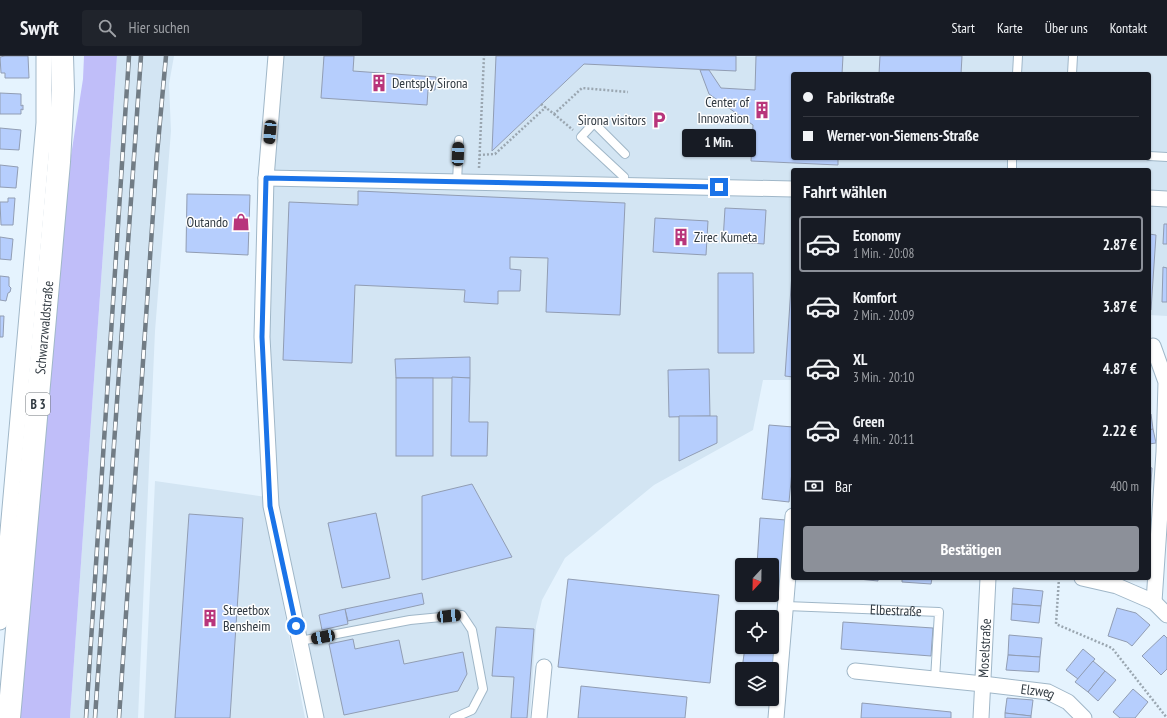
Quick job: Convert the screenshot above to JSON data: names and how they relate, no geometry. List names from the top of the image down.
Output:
{
  "streets": {
    "main road": ["Schwarzwaldstraße", "B 3"],
    "street": ["Moselstraße", "Elzweg"],
    "lane": ["Elbestraße"]
  },
  "crossings": [
    ["Moselstraße", "Elzweg"]
  ],
  "places": {
    "building": [
      "Dentsply Sirona",
      "Center of Innovation",
      "Zirec Kumeta",
      "Streetbox Bensheim"
    ],
    "parking": ["Sirona visitors"],
    "shop": ["Outando"]
  },
  "north": "bottom",
  "page": {
    "header": "Swyft",
    "search": "Hier suchen",
    "nav": [
      "Start",
      "Karte",
      "Über uns",
      "Kontakt"
    ],
    "banner": ["Fabrikstraße", "Werner-von-Siemens-Straße"],
    "bubble": "1 Min.",
    "heading": "Fahrt wählen",
    "list": [
      {
        "name": "Economy",
        "note": "1 Min. · 20:08",
        "value": "2.87 €"
      },
      {
        "name": "Komfort",
        "note": "2 Min. · 20:09",
        "value": "3.87 €"
      },
      {
        "name": "XL",
        "note": "3 Min. · 20:10",
        "value": "4.87 €"
      },
      {
        "name": "Green",
        "note": "4 Min. · 20:11",
        "value": "2.22 €"
      }
    ],
    "pay": ["Bar", "400 m"],
    "buttons": "Bestätigen"
  }
}
